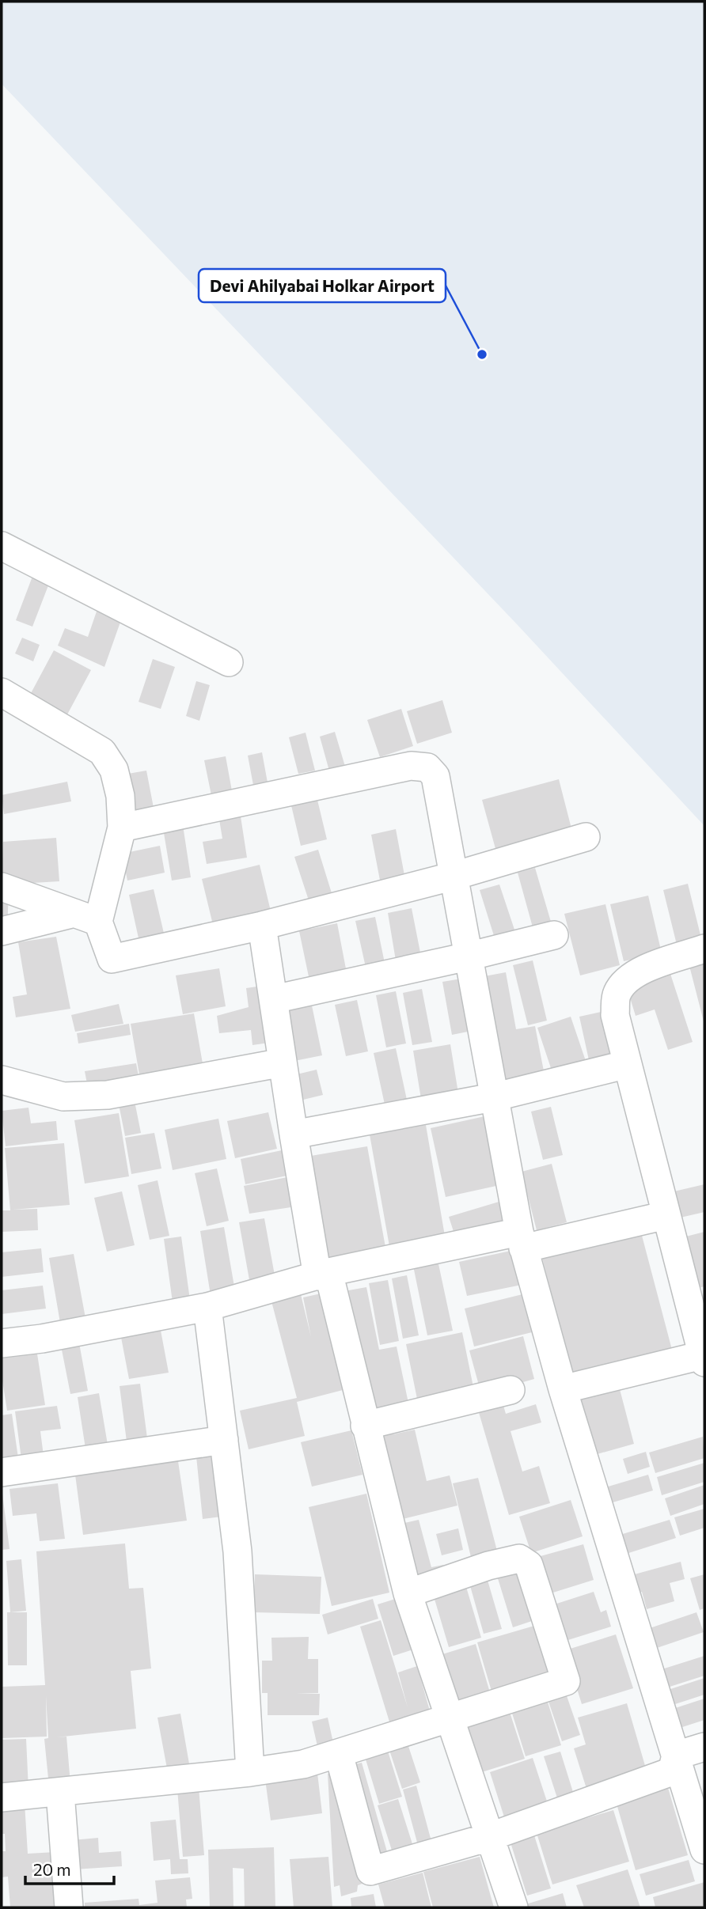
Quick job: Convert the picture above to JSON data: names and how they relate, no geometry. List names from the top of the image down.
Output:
{
  "places": ["Devi Ahilyabai Holkar Airport"],
  "scale_bar": "20 m"
}
